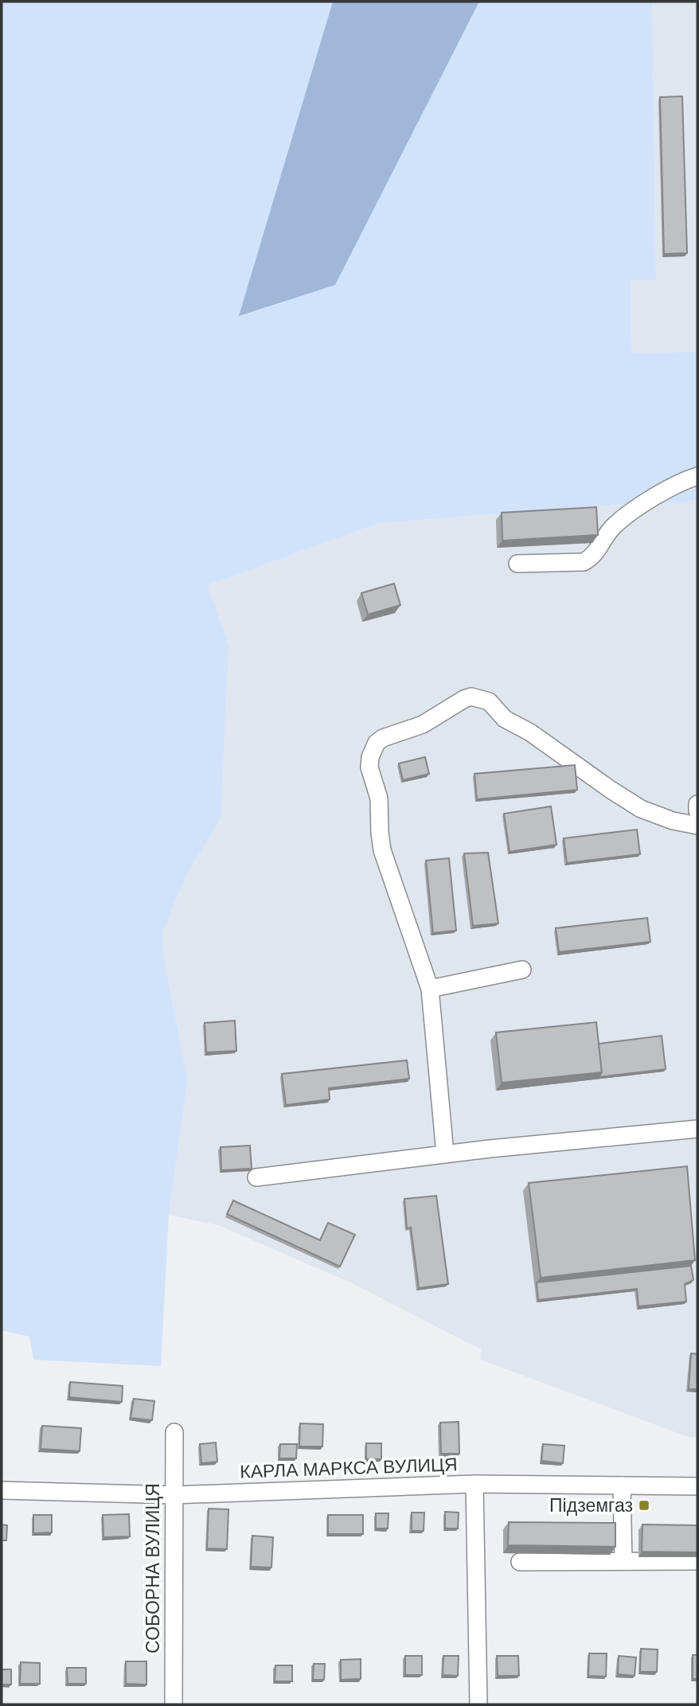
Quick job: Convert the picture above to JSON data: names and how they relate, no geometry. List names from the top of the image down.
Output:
{
  "streets": {
    "street": ["КАРЛА МАРКСА ВУЛИЦЯ", "СОБОРНА ВУЛИЦЯ"]
  },
  "crossings": [
    ["КАРЛА МАРКСА ВУЛИЦЯ", "СОБОРНА ВУЛИЦЯ"]
  ],
  "places": {
    "transit": ["Підземгаз"]
  }
}
